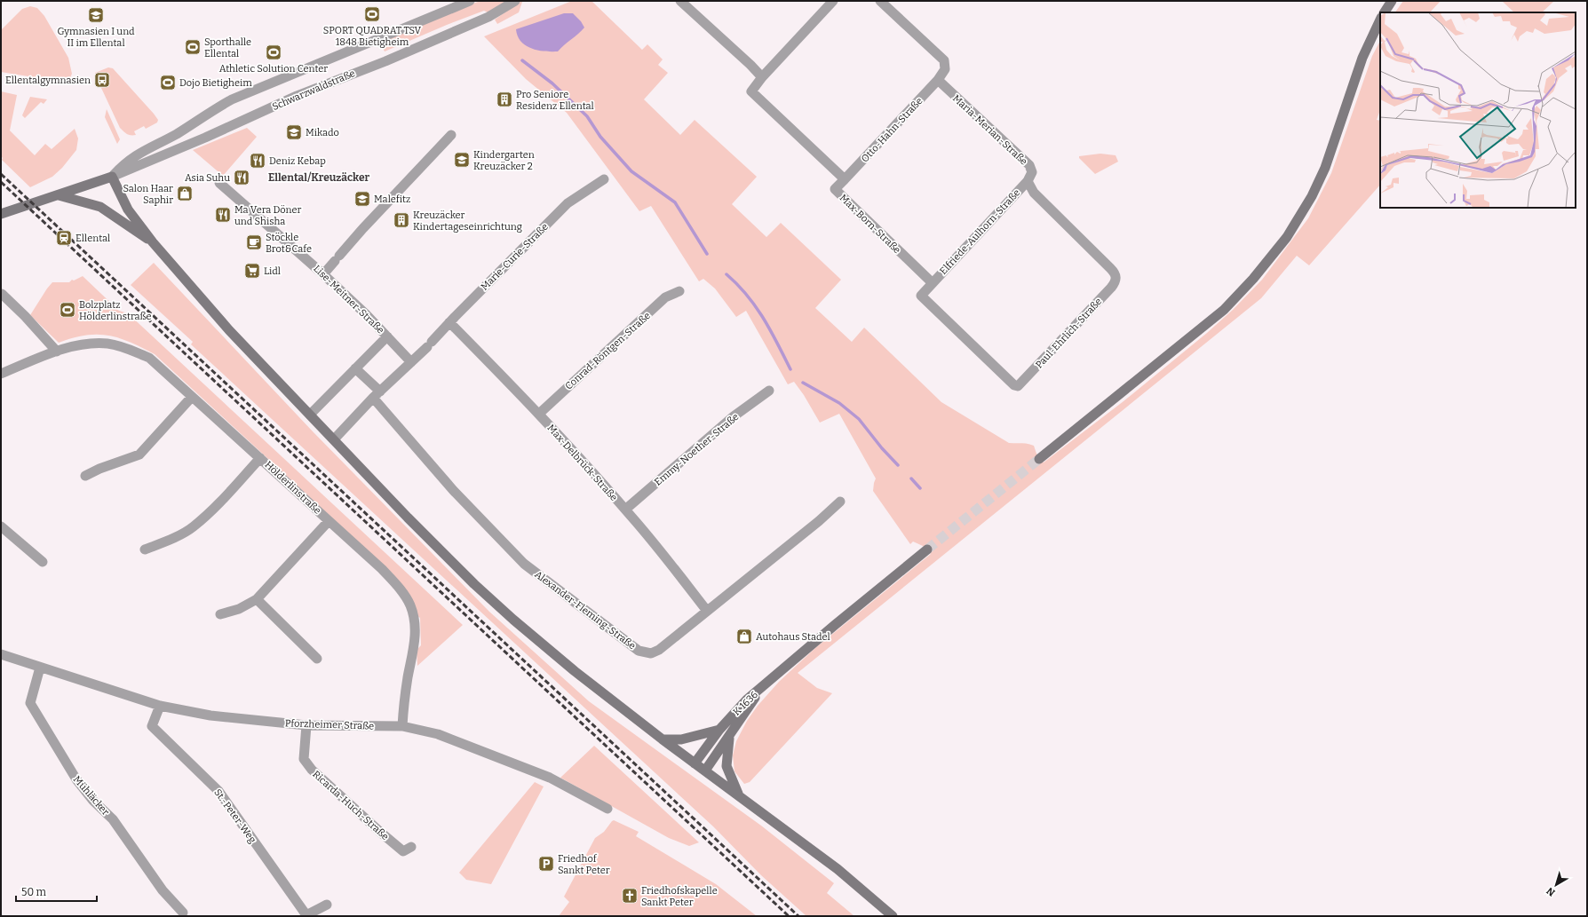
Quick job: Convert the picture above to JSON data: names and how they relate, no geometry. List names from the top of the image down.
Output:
{
  "streets": {
    "main road": ["Schwarzwaldstraße", "K 1636"],
    "street": [
      "Otto-Hahn-Straße",
      "Maria-Merian-Straße",
      "Max-Born-Straße",
      "Elfriede-Aulhorn-Straße",
      "Marie-Curie-Straße",
      "Lise-Meitner-Straße",
      "Paul-Ehrlich-Straße",
      "Conrad-Röntgen-Straße",
      "Emmy-Noether-Straße",
      "Max-Delbrück-Straße",
      "Hölderlinstraße",
      "Alexander-Fleming-Straße",
      "Pforzheimer Straße",
      "Mühläcker",
      "Ricarda-Huch-Straße",
      "St.-Peter-Weg"
    ]
  },
  "crossings": [
    ["Otto-Hahn-Straße", "Maria-Merian-Straße"],
    ["Otto-Hahn-Straße", "Max-Born-Straße"],
    ["Maria-Merian-Straße", "Elfriede-Aulhorn-Straße"],
    ["Maria-Merian-Straße", "Paul-Ehrlich-Straße"],
    ["Max-Born-Straße", "Elfriede-Aulhorn-Straße"],
    ["Max-Born-Straße", "Paul-Ehrlich-Straße"],
    ["Elfriede-Aulhorn-Straße", "Paul-Ehrlich-Straße"],
    ["Marie-Curie-Straße", "Lise-Meitner-Straße"],
    ["Marie-Curie-Straße", "Max-Delbrück-Straße"],
    ["Marie-Curie-Straße", "Alexander-Fleming-Straße"],
    ["Conrad-Röntgen-Straße", "Max-Delbrück-Straße"],
    ["Emmy-Noether-Straße", "Max-Delbrück-Straße"],
    ["Max-Delbrück-Straße", "Alexander-Fleming-Straße"],
    ["Hölderlinstraße", "Pforzheimer Straße"],
    ["Pforzheimer Straße", "Mühläcker"],
    ["Pforzheimer Straße", "Ricarda-Huch-Straße"],
    ["Pforzheimer Straße", "St.-Peter-Weg"]
  ],
  "districts": ["Ellental/Kreuzäcker"],
  "places": {
    "sports": [
      "SPORT QUADRAT TSV 1848 Bietigheim",
      "Sporthalle Ellental",
      "Athletic Solution Center",
      "Dojo Bietigheim",
      "Bolzplatz Hölderlinstraße"
    ],
    "school or university": [
      "Gymnasien I und II im Ellental",
      "Mikado",
      "Kindergarten Kreuzäcker 2",
      "Malefitz"
    ],
    "bus stop": ["Ellentalgymnasien"],
    "building": ["Pro Seniore Residenz Ellental", "Kreuzäcker Kindertageseinrichtung"],
    "restaurant": ["Deniz Kebap", "Asia Suhu", "Ma Vera Döner und Shisha"],
    "shop": ["Salon Haar Saphir", "Autohaus Stadel"],
    "station": ["Ellental"],
    "cafe": ["Stöckle Brot&Cafe"],
    "supermarket": ["Lidl"],
    "parking": ["Friedhof Sankt Peter"],
    "church": ["Friedhofskapelle Sankt Peter"]
  },
  "scale_bar": "50 m",
  "north": "bottom left"
}
